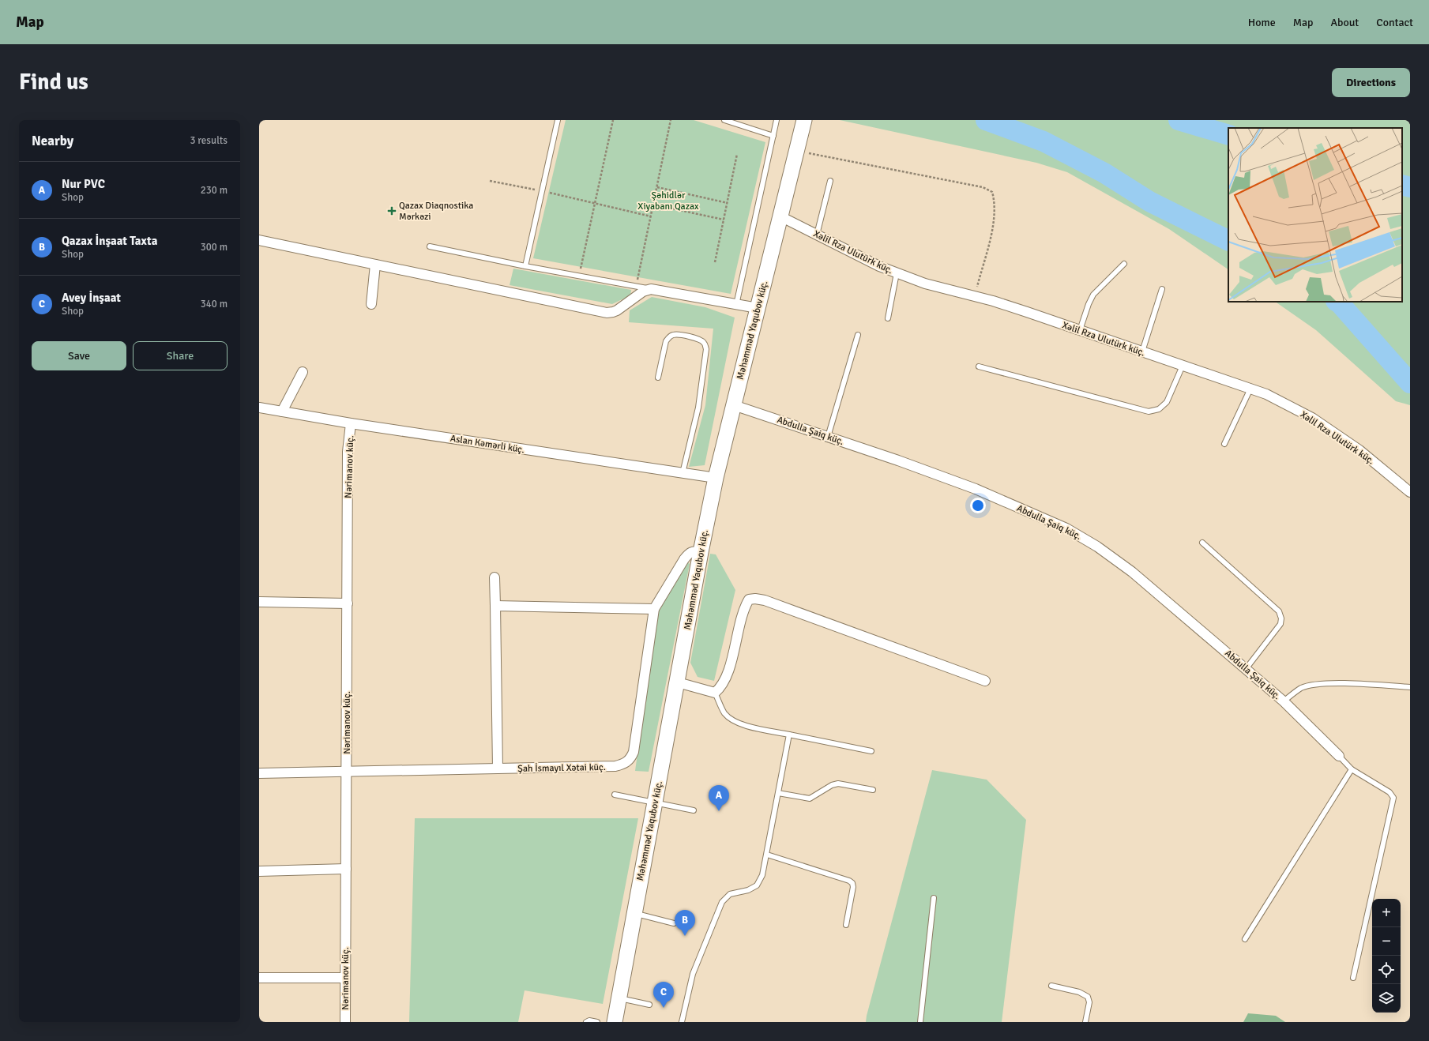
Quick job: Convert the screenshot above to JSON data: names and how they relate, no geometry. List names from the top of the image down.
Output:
{
  "streets": {
    "main road": ["Məhəmməd Yaqubov küç."],
    "street": [
      "Xəlil Rza Ulutürk küç.",
      "Abdulla Şaiq küç.",
      "Aslan Kəmərli küç.",
      "Nərimanov küç.",
      "Şah İsmayıl Xətai küç."
    ]
  },
  "crossings": [
    ["Xəlil Rza Ulutürk küç.", "Məhəmməd Yaqubov küç."],
    ["Məhəmməd Yaqubov küç.", "Abdulla Şaiq küç."],
    ["Məhəmməd Yaqubov küç.", "Aslan Kəmərli küç."],
    ["Məhəmməd Yaqubov küç.", "Şah İsmayıl Xətai küç."],
    ["Aslan Kəmərli küç.", "Nərimanov küç."],
    ["Nərimanov küç.", "Şah İsmayıl Xətai küç."]
  ],
  "parks": ["Şəhidlər Xiyabanı Qazax"],
  "places": {
    "health": ["Qazax Diaqnostika Mərkəzi"]
  },
  "page": {
    "header": "Map",
    "nav": [
      "Home",
      "Map",
      "About",
      "Contact"
    ],
    "buttons": [
      "Directions",
      ["Save", "Share"]
    ],
    "title": "Find us",
    "heading": ["Nearby", "3 results"],
    "list": [
      {
        "mark": "A",
        "name": "Nur PVC",
        "note": "Shop",
        "value": "230 m"
      },
      {
        "mark": "B",
        "name": "Qazax İnşaat Taxta",
        "note": "Shop",
        "value": "300 m"
      },
      {
        "mark": "C",
        "name": "Avey İnşaat",
        "note": "Shop",
        "value": "340 m"
      }
    ],
    "pins": ["A", "B", "C"],
    "map_buttons": ["+", "−"]
  }
}
